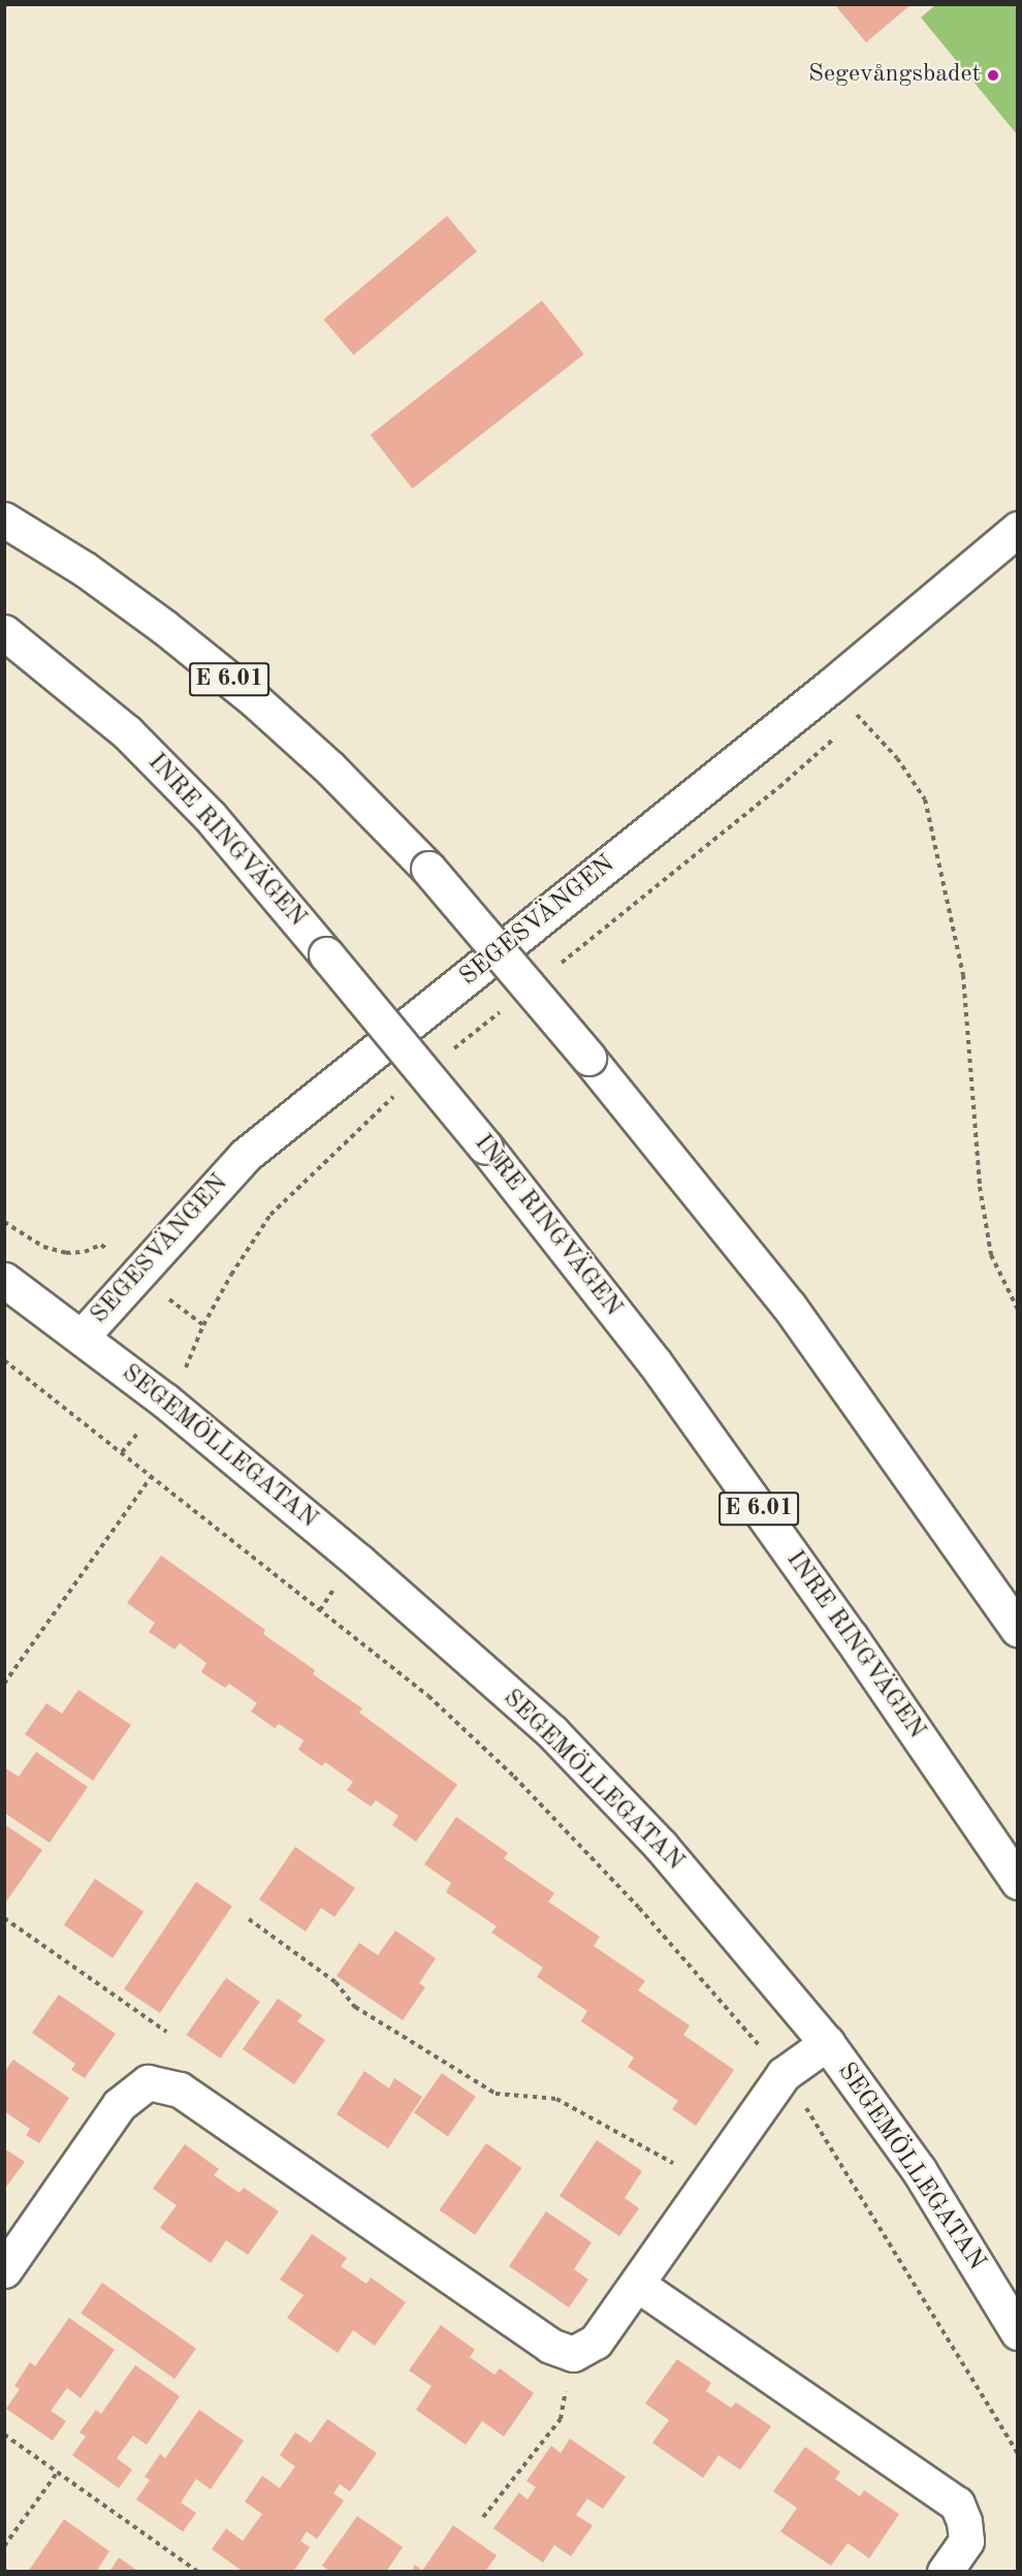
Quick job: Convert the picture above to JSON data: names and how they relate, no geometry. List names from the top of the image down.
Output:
{
  "streets": {
    "main road": [
      "E 6.01",
      "INRE RINGVÄGEN",
      "SEGESVÄNGEN",
      "SEGEMÖLLEGATAN"
    ]
  },
  "crossings": [
    ["SEGESVÄNGEN", "SEGEMÖLLEGATAN"]
  ],
  "places": ["Segevångsbadet"]
}
